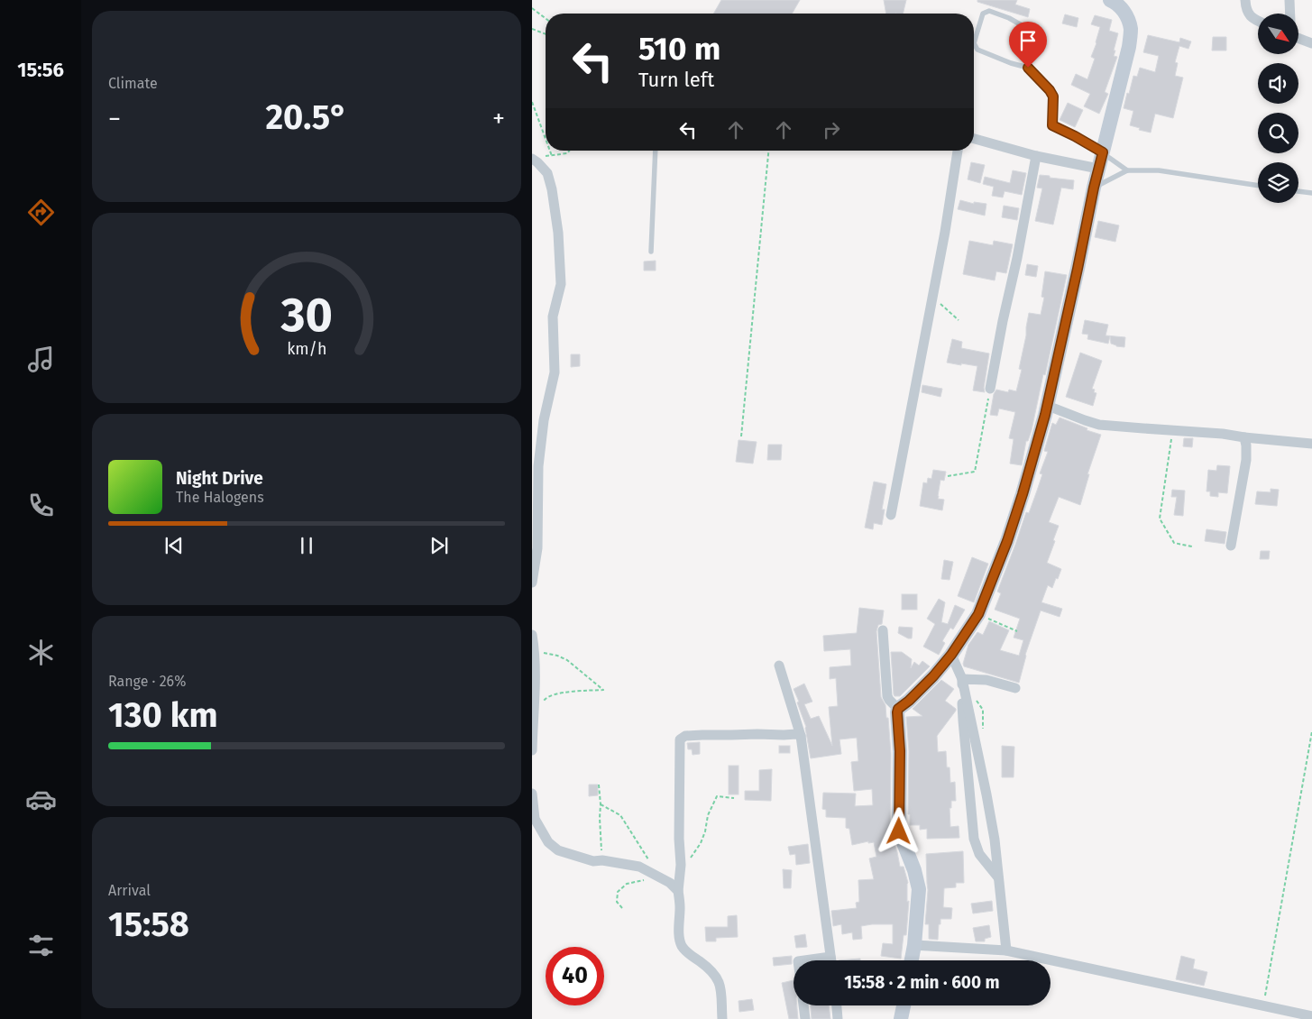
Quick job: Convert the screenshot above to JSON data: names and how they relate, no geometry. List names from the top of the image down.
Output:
{
  "north": "bottom right",
  "page": {
    "tabs": "15:56",
    "tile": [
      "Climate",
      ["Range · 26%", "130 km"],
      ["Arrival", "15:58"]
    ],
    "turn": ["510 m", "Turn left"],
    "heat": ["−", "20.5°", "+"],
    "song": ["Night Drive", "The Halogens"],
    "limit": "40",
    "trip": "15:58 · 2 min · 600 m",
    "gauge": ["30", "km/h"]
  }
}
